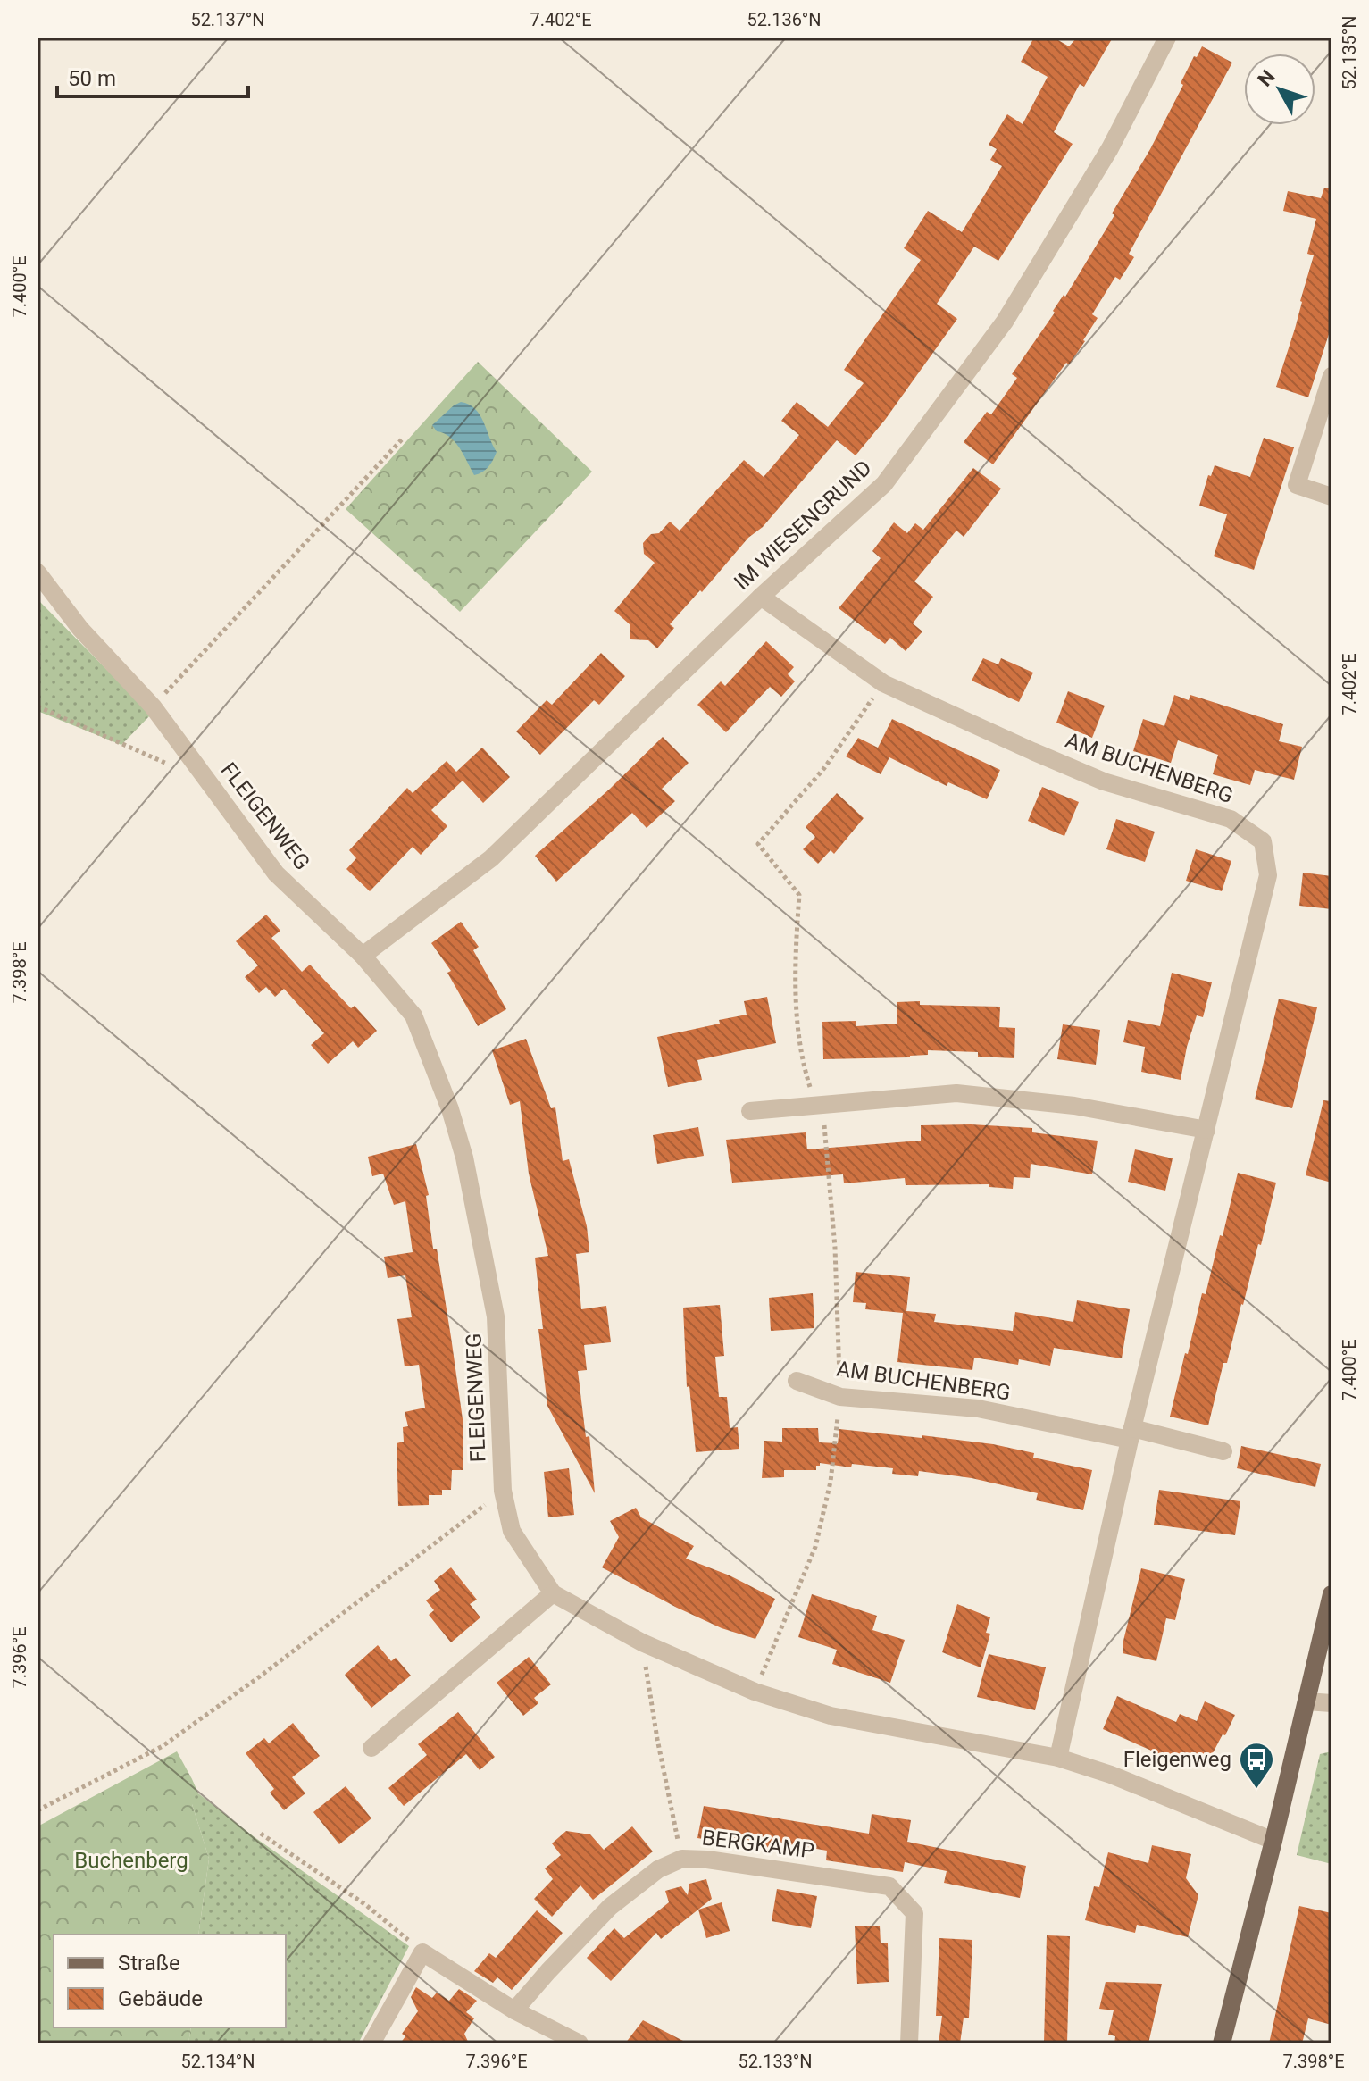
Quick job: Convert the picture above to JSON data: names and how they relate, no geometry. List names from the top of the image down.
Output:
{
  "streets": {
    "street": [
      "IM WIESENGRUND",
      "AM BUCHENBERG",
      "FLEIGENWEG",
      "BERGKAMP"
    ]
  },
  "crossings": [
    ["IM WIESENGRUND", "AM BUCHENBERG"],
    ["IM WIESENGRUND", "FLEIGENWEG"],
    ["AM BUCHENBERG", "FLEIGENWEG"]
  ],
  "parks": ["Buchenberg"],
  "places": {
    "bus stop": ["Fleigenweg"]
  },
  "legend": ["Straße", "Gebäude"],
  "scale_bar": "50 m",
  "north": "top left",
  "coordinates": [
    "52.137°N",
    "7.402°E",
    "52.136°N",
    "52.135°N",
    "7.400°E",
    "7.398°E",
    "7.396°E",
    "52.134°N",
    "52.133°N"
  ]
}
